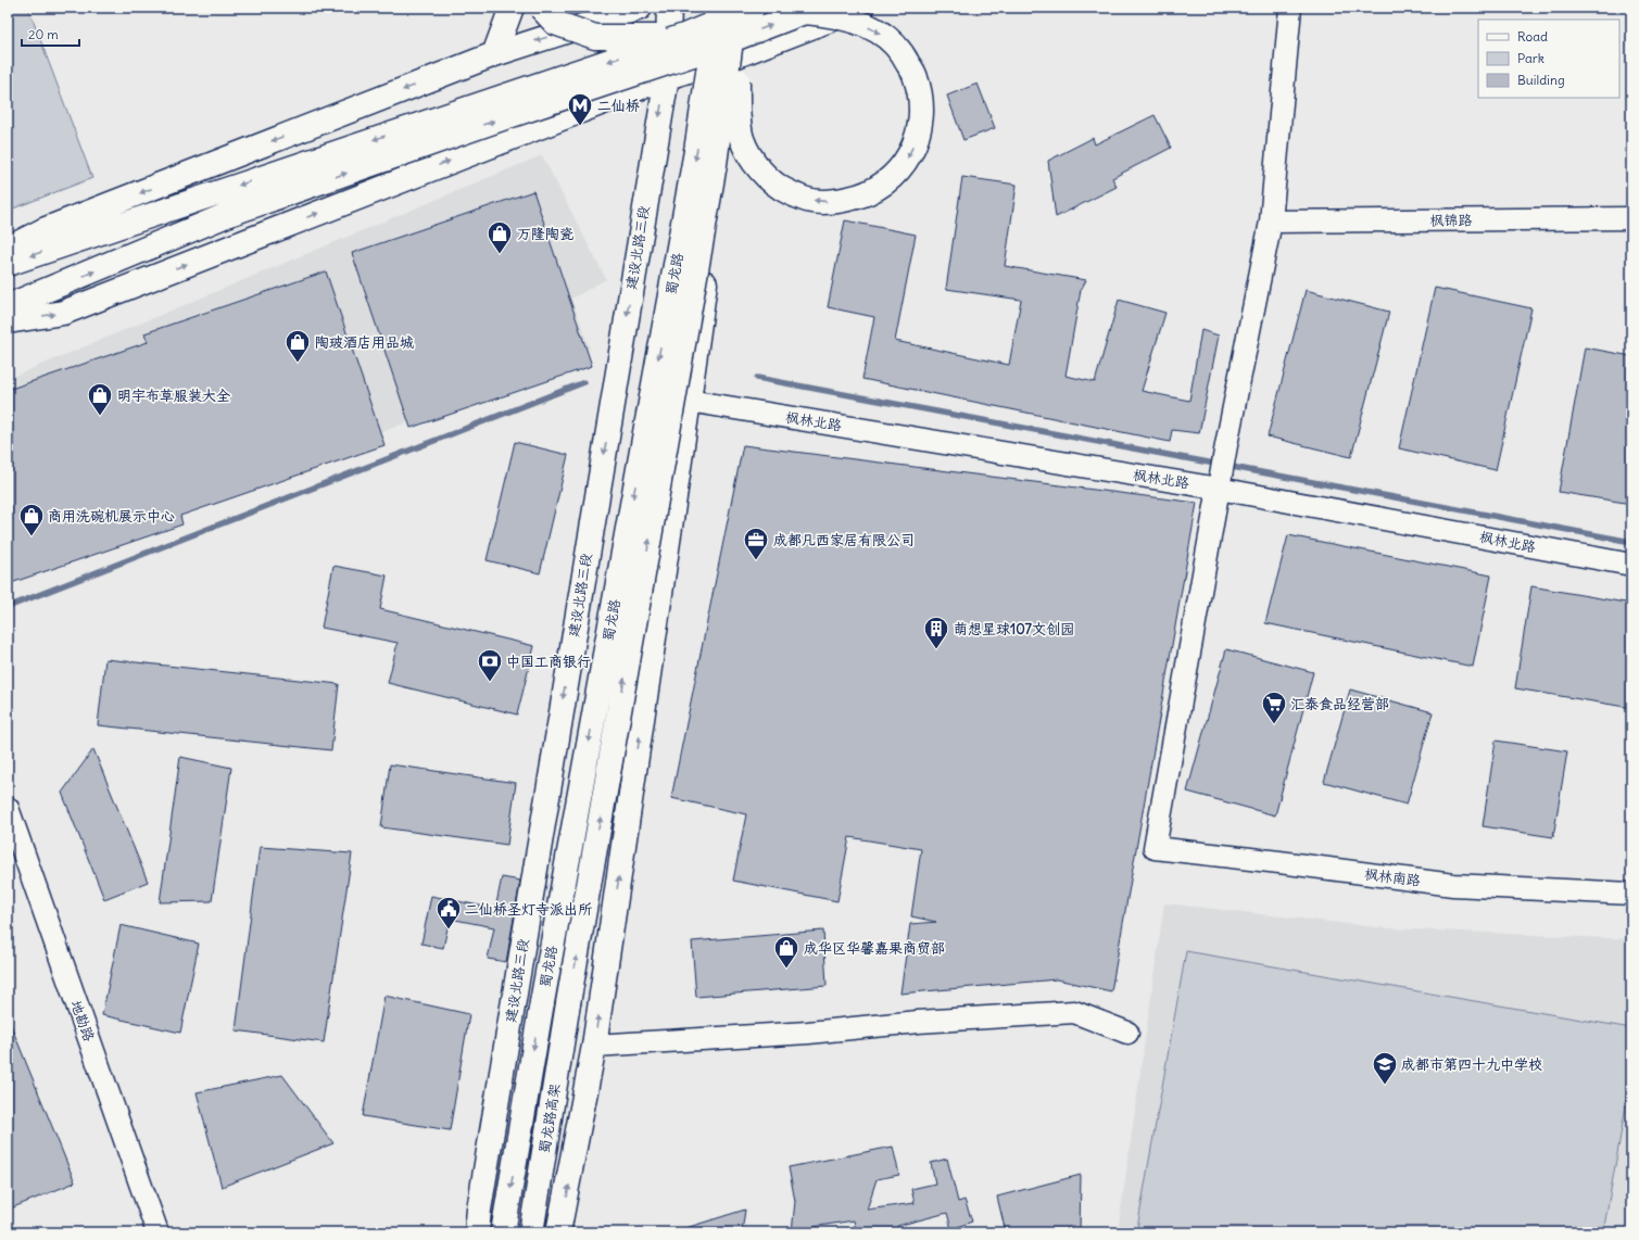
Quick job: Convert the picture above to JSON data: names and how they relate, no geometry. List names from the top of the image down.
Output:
{
  "streets": {
    "main road": ["建设北路三段", "蜀龙路", "蜀龙路高架"],
    "street": [
      "枫锦路",
      "枫林北路",
      "枫林南路",
      "地勘路"
    ]
  },
  "crossings": [
    ["蜀龙路", "蜀龙路高架"],
    ["枫林北路", "枫林南路"]
  ],
  "places": {
    "metro station": ["二仙桥"],
    "shop": [
      "万隆陶瓷",
      "陶玻酒店用品城",
      "明宇布草服装大全",
      "商用洗碗机展示中心",
      "成华区华馨嘉果商贸部"
    ],
    "office": ["成都凡西家居有限公司"],
    "building": ["萌想星球107文创园"],
    "bank": ["中国工商银行"],
    "supermarket": ["汇泰食品经营部"],
    "public building": ["二仙桥圣灯寺派出所"],
    "school or university": ["成都市第四十九中学校"]
  },
  "legend": ["Road", "Park", "Building"],
  "scale_bar": "20 m"
}
